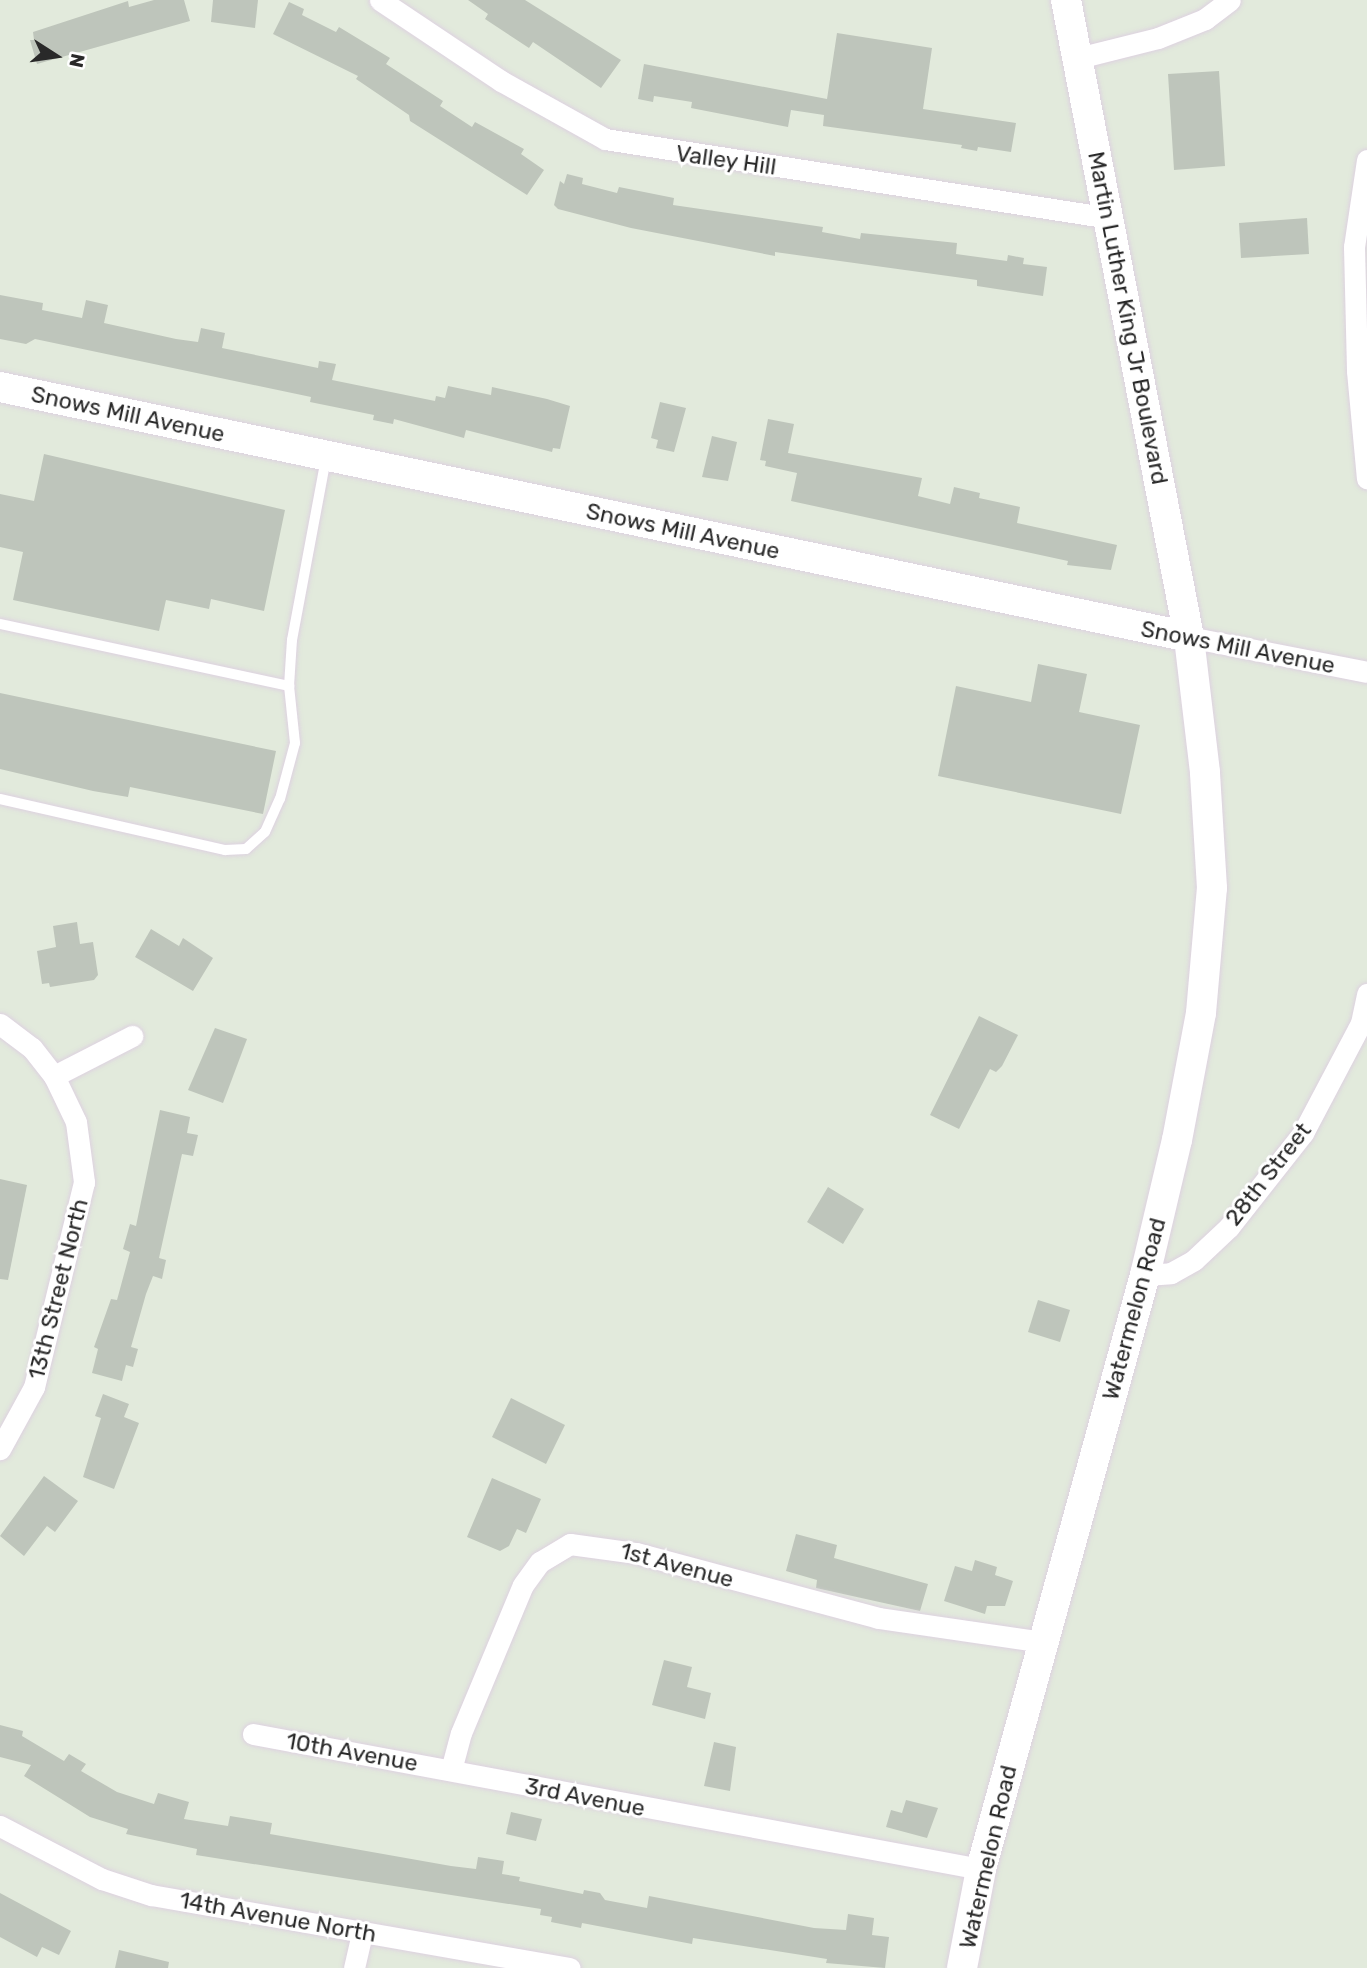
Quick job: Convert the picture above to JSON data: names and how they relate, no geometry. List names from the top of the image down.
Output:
{
  "streets": {
    "main road": ["Martin Luther King Jr Boulevard", "Snows Mill Avenue", "Watermelon Road"],
    "street": [
      "Valley Hill",
      "28th Street",
      "13th Street North",
      "1st Avenue",
      "10th Avenue",
      "3rd Avenue",
      "14th Avenue North"
    ]
  },
  "crossings": [
    ["Valley Hill", "Martin Luther King Jr Boulevard"],
    ["Martin Luther King Jr Boulevard", "Snows Mill Avenue"],
    ["Martin Luther King Jr Boulevard", "Watermelon Road"],
    ["Snows Mill Avenue", "Watermelon Road"],
    ["28th Street", "Watermelon Road"],
    ["Watermelon Road", "1st Avenue"],
    ["Watermelon Road", "3rd Avenue"],
    ["1st Avenue", "10th Avenue"],
    ["1st Avenue", "3rd Avenue"],
    ["10th Avenue", "3rd Avenue"]
  ],
  "north": "right"
}
